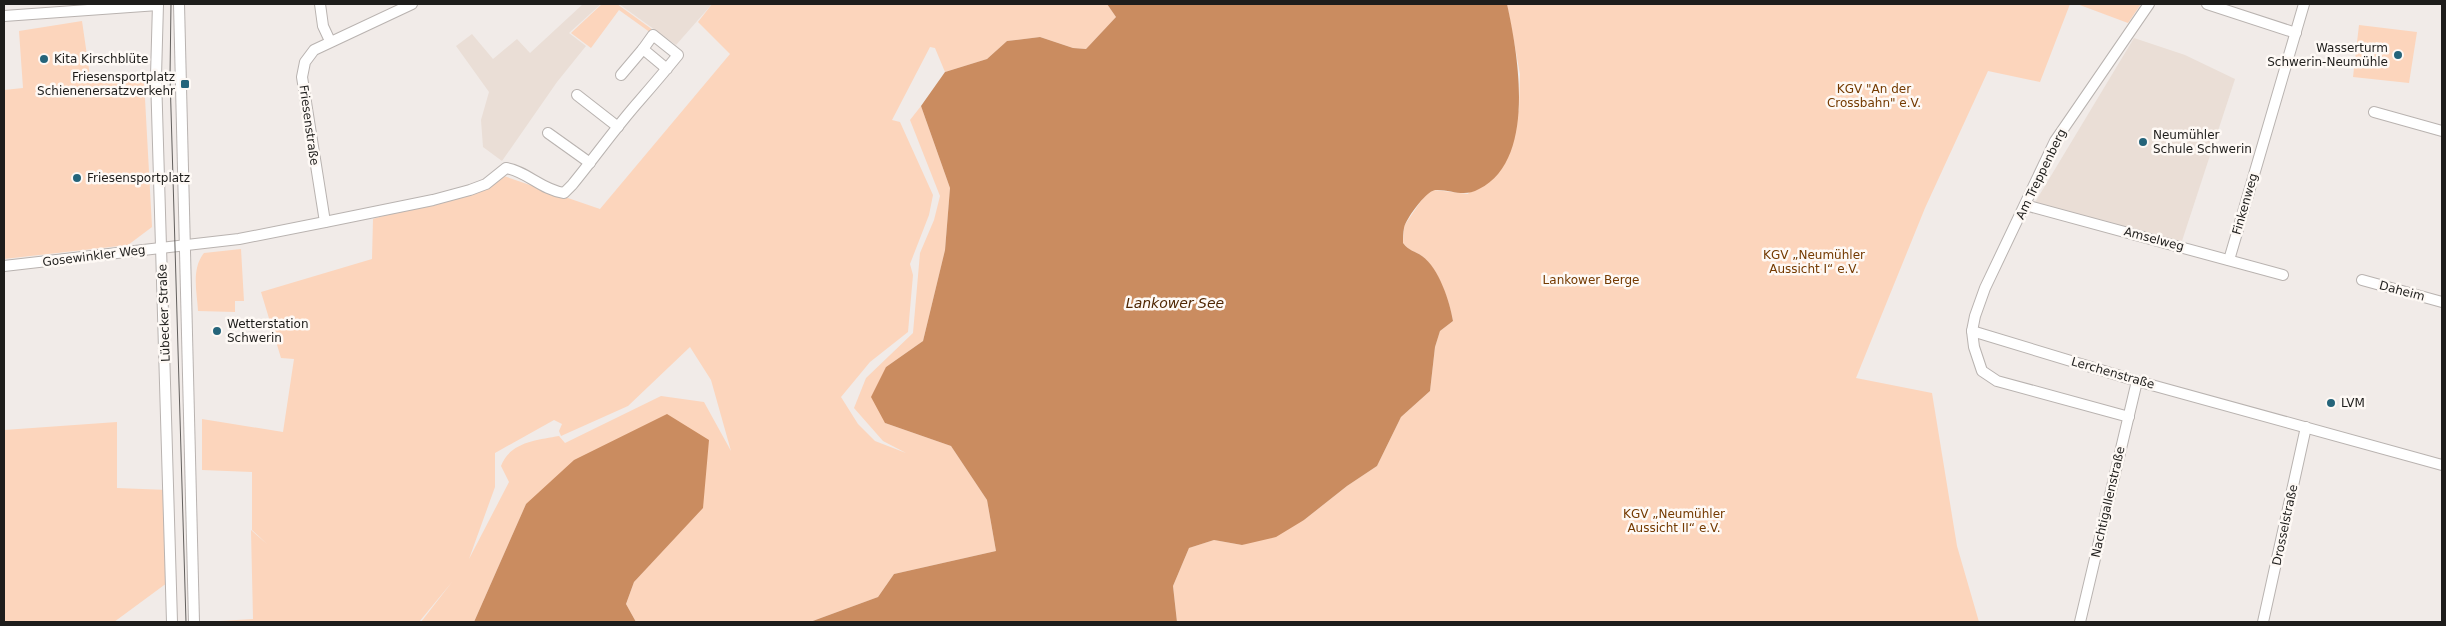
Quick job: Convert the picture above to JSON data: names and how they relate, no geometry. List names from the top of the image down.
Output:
{
  "streets": {
    "street": [
      "Friesenstraße",
      "Am Treppenberg",
      "Finkenweg",
      "Amselweg",
      "Gosewinkler Weg",
      "Daheim",
      "Lübecker Straße",
      "Lerchenstraße",
      "Nachtigallenstraße",
      "Drosselstraße"
    ]
  },
  "crossings": [
    ["Am Treppenberg", "Amselweg"],
    ["Am Treppenberg", "Lerchenstraße"],
    ["Finkenweg", "Amselweg"],
    ["Gosewinkler Weg", "Lübecker Straße"],
    ["Lerchenstraße", "Nachtigallenstraße"],
    ["Lerchenstraße", "Drosselstraße"]
  ],
  "water": ["Lankower See"],
  "parks": [
    "KGV \"An der Crossbahn\" e.V.",
    "KGV „Neumühler Aussicht I“ e.V.",
    "Lankower Berge",
    "KGV „Neumühler Aussicht II“ e.V."
  ],
  "places": {
    "other": [
      "Wasserturm Schwerin-Neumühle",
      "Kita Kirschblüte",
      "Neumühler Schule Schwerin",
      "Friesensportplatz",
      "Wetterstation Schwerin",
      "LVM"
    ],
    "transit": ["Friesensportplatz Schienenersatzverkehr"]
  }
}
